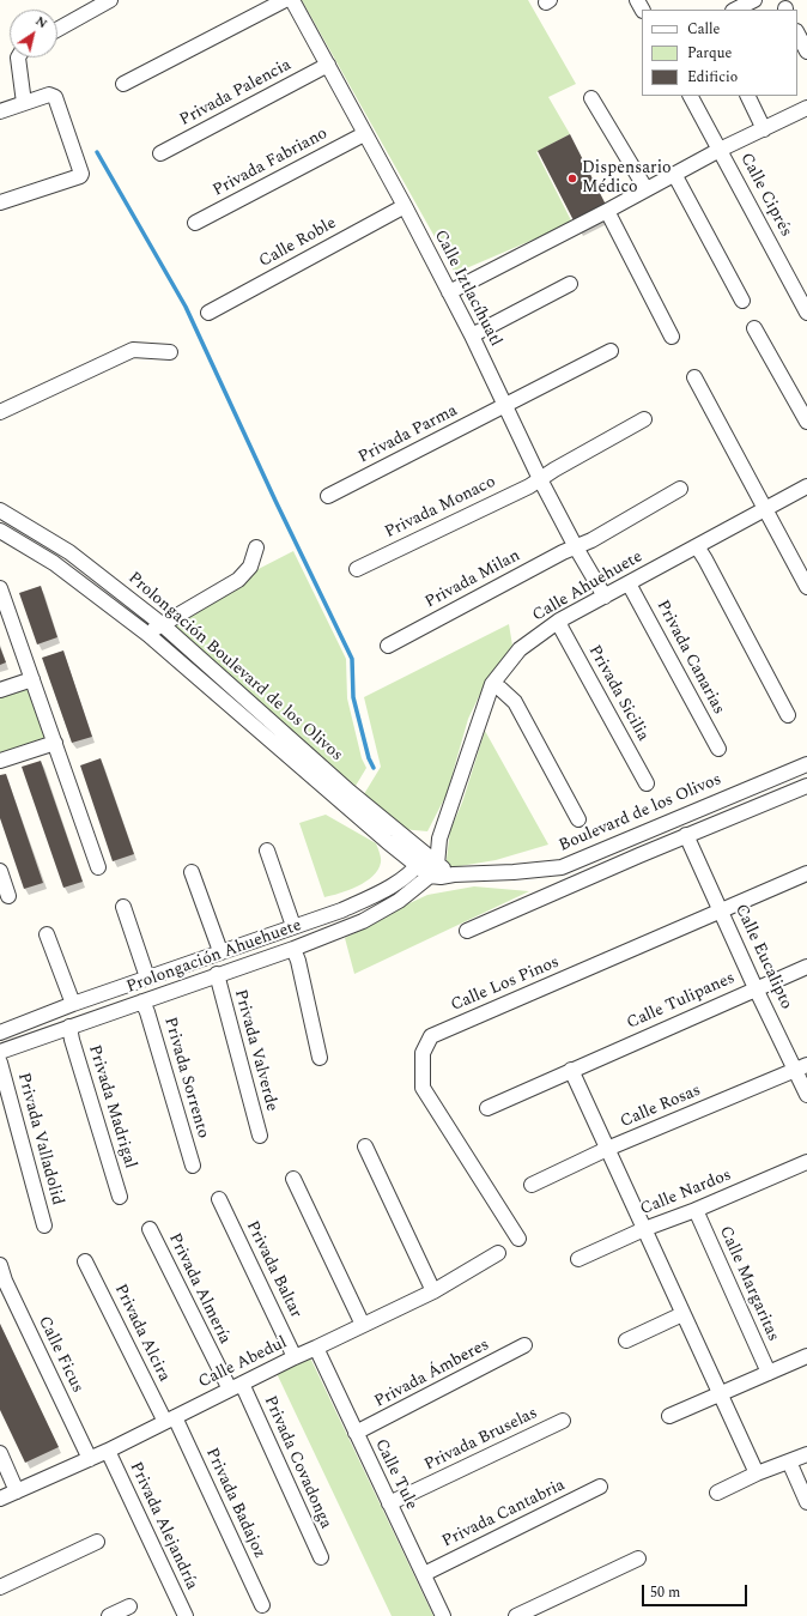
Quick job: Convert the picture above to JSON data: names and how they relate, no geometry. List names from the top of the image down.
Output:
{
  "streets": {
    "street": [
      "Privada Palencia",
      "Privada Fabriano",
      "Calle Ciprés",
      "Calle Roble",
      "Calle Iztlacíhuatl",
      "Privada Parma",
      "Privada Monaco",
      "Privada Milan",
      "Calle Ahuehuete",
      "Privada Canarias",
      "Prolongación Boulevard de los Olivos",
      "Privada Sicilia",
      "Boulevard de los Olivos",
      "Prolongación Ahuehuete",
      "Calle Eucalipto",
      "Calle Los Pinos",
      "Calle Tulipanes",
      "Privada Valverde",
      "Privada Sorrento",
      "Privada Madrigal",
      "Calle Rosas",
      "Privada Valladolid",
      "Calle Nardos",
      "Privada Baltar",
      "Calle Margaritas",
      "Privada Almería",
      "Privada Alcira",
      "Calle Ficus",
      "Calle Abedul",
      "Privada Ámberes",
      "Privada Bruselas",
      "Privada Covadonga",
      "Calle Tule",
      "Privada Badajoz",
      "Privada Cantabria",
      "Privada Alejandría"
    ]
  },
  "crossings": [
    ["Privada Palencia", "Calle Iztlacíhuatl"],
    ["Privada Fabriano", "Calle Iztlacíhuatl"],
    ["Calle Roble", "Calle Iztlacíhuatl"],
    ["Calle Iztlacíhuatl", "Privada Parma"],
    ["Calle Iztlacíhuatl", "Privada Monaco"],
    ["Calle Iztlacíhuatl", "Privada Milan"],
    ["Calle Iztlacíhuatl", "Calle Ahuehuete"],
    ["Calle Ahuehuete", "Privada Canarias"],
    ["Calle Ahuehuete", "Prolongación Boulevard de los Olivos"],
    ["Calle Ahuehuete", "Privada Sicilia"],
    ["Calle Ahuehuete", "Boulevard de los Olivos"],
    ["Calle Ahuehuete", "Prolongación Ahuehuete"],
    ["Prolongación Boulevard de los Olivos", "Boulevard de los Olivos"],
    ["Prolongación Boulevard de los Olivos", "Prolongación Ahuehuete"],
    ["Boulevard de los Olivos", "Prolongación Ahuehuete"],
    ["Prolongación Ahuehuete", "Privada Valverde"],
    ["Prolongación Ahuehuete", "Privada Sorrento"],
    ["Prolongación Ahuehuete", "Privada Madrigal"],
    ["Calle Eucalipto", "Calle Los Pinos"],
    ["Calle Eucalipto", "Calle Tulipanes"],
    ["Calle Eucalipto", "Calle Rosas"],
    ["Calle Nardos", "Calle Margaritas"],
    ["Privada Baltar", "Calle Abedul"],
    ["Privada Almería", "Calle Abedul"],
    ["Privada Almería", "Privada Covadonga"],
    ["Privada Alcira", "Calle Abedul"],
    ["Privada Alcira", "Privada Badajoz"],
    ["Calle Ficus", "Calle Abedul"],
    ["Calle Abedul", "Privada Covadonga"],
    ["Calle Abedul", "Calle Tule"],
    ["Calle Abedul", "Privada Badajoz"],
    ["Calle Abedul", "Privada Alejandría"],
    ["Privada Ámberes", "Calle Tule"],
    ["Privada Bruselas", "Calle Tule"],
    ["Calle Tule", "Privada Cantabria"]
  ],
  "places": ["Dispensario Médico"],
  "legend": ["Calle", "Parque", "Edificio"],
  "scale_bar": "50 m",
  "north": "top right"
}
